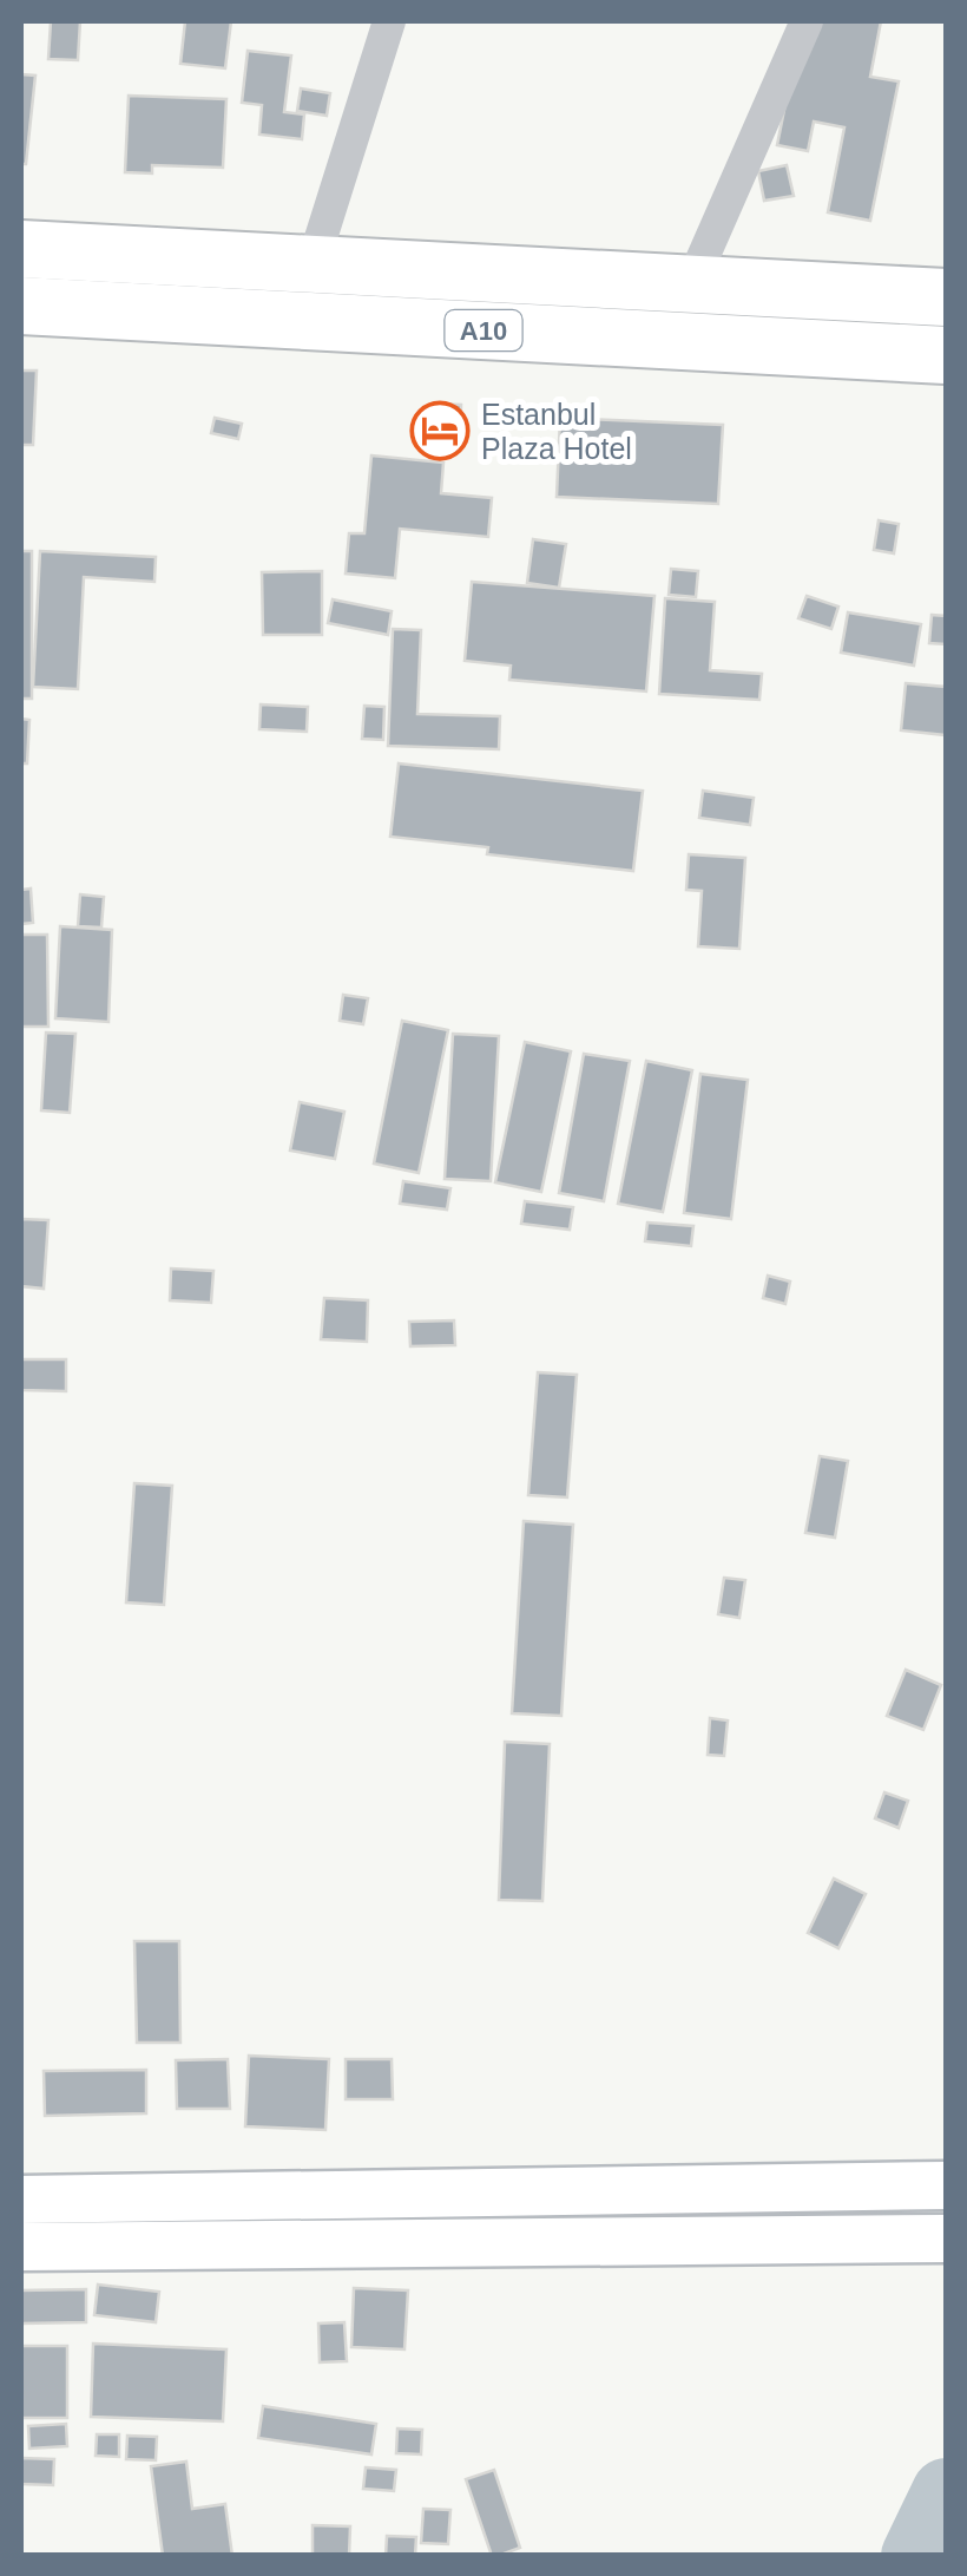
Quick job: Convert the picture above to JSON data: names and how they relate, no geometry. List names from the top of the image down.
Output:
{
  "streets": {
    "highway": ["A10"]
  },
  "places": {
    "hotel": ["Estanbul Plaza Hotel"]
  }
}
